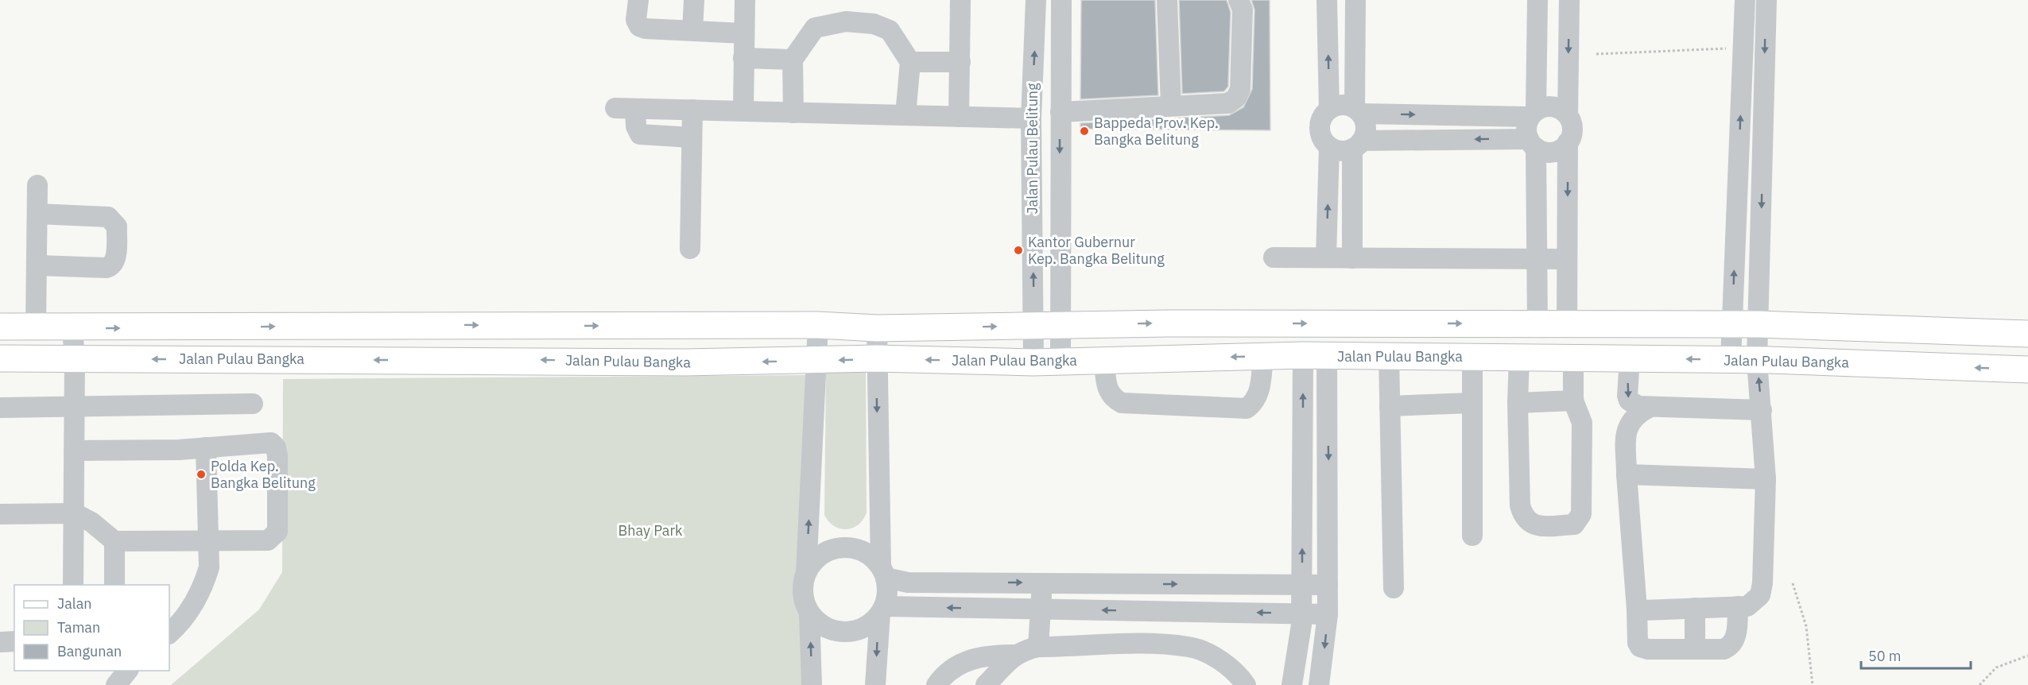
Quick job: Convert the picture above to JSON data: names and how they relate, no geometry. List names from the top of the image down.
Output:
{
  "streets": {
    "main road": ["Jalan Pulau Bangka"],
    "street": ["Jalan Pulau Belitung"]
  },
  "parks": ["Bhay Park"],
  "places": ["Bappeda Prov. Kep. Bangka Belitung", "Kantor Gubernur Kep. Bangka Belitung", "Polda Kep. Bangka Belitung"],
  "legend": ["Jalan", "Taman", "Bangunan"],
  "scale_bar": "50 m"
}
